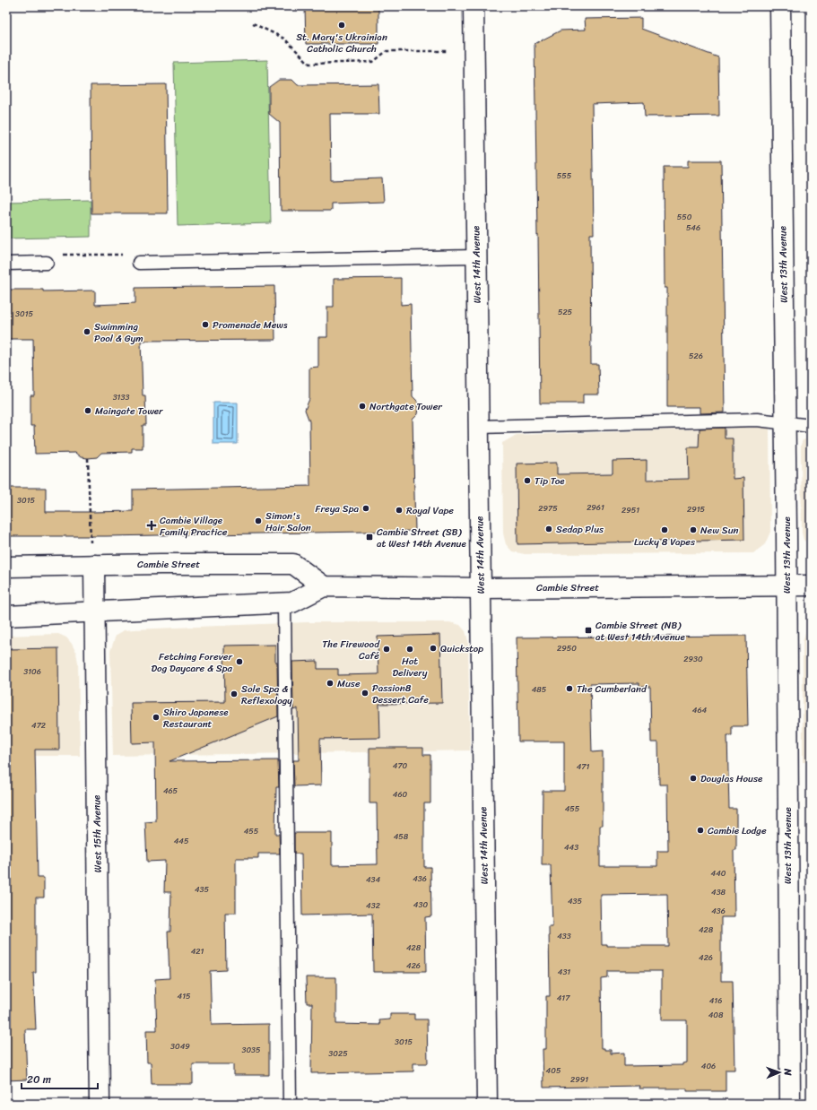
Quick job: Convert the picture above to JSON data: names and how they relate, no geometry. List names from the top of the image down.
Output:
{
  "streets": {
    "street": [
      "West 14th Avenue",
      "West 13th Avenue",
      "Cambie Street",
      "West 15th Avenue"
    ]
  },
  "crossings": [
    ["West 14th Avenue", "Cambie Street"],
    ["West 13th Avenue", "Cambie Street"],
    ["Cambie Street", "West 15th Avenue"]
  ],
  "places": {
    "other": [
      "St. Mary's Ukrainian Catholic Church",
      "Promenade Mews",
      "Swimming Pool & Gym",
      "Northgate Tower",
      "Maingate Tower",
      "Tip Toe",
      "Freya Spa",
      "Royal Vape",
      "Simon's Hair Salon",
      "Sedap Plus",
      "Lucky 8 Vapes",
      "New Sun",
      "Quickstop",
      "The Firewood Café",
      "Hot Delivery",
      "Fetching Forever Dog Daycare & Spa",
      "Muse",
      "The Cumberland",
      "Passion8 Dessert Cafe",
      "Sole Spa & Reflexology",
      "Shiro Japanese Restaurant",
      "Douglas House",
      "Cambie Lodge"
    ],
    "health": ["Cambie Village Family Practice"],
    "transit": ["Cambie Street (SB) at West 14th Avenue", "Cambie Street (NB) at West 14th Avenue"]
  },
  "house_numbers": [
    "555",
    "550",
    "546",
    "525",
    "3015",
    "526",
    "3133",
    "3015",
    "2961",
    "2975",
    "2915",
    "2951",
    "2950",
    "2930",
    "3106",
    "485",
    "464",
    "472",
    "470",
    "471",
    "465",
    "460",
    "455",
    "455",
    "458",
    "445",
    "443",
    "440",
    "436",
    "434",
    "435",
    "438",
    "435",
    "430",
    "432",
    "436",
    "428",
    "433",
    "428",
    "421",
    "426",
    "426",
    "431",
    "415",
    "417",
    "416",
    "408",
    "3015",
    "3049",
    "3035",
    "3025",
    "406",
    "405",
    "2991"
  ],
  "scale_bar": "20 m",
  "north": "right"
}
